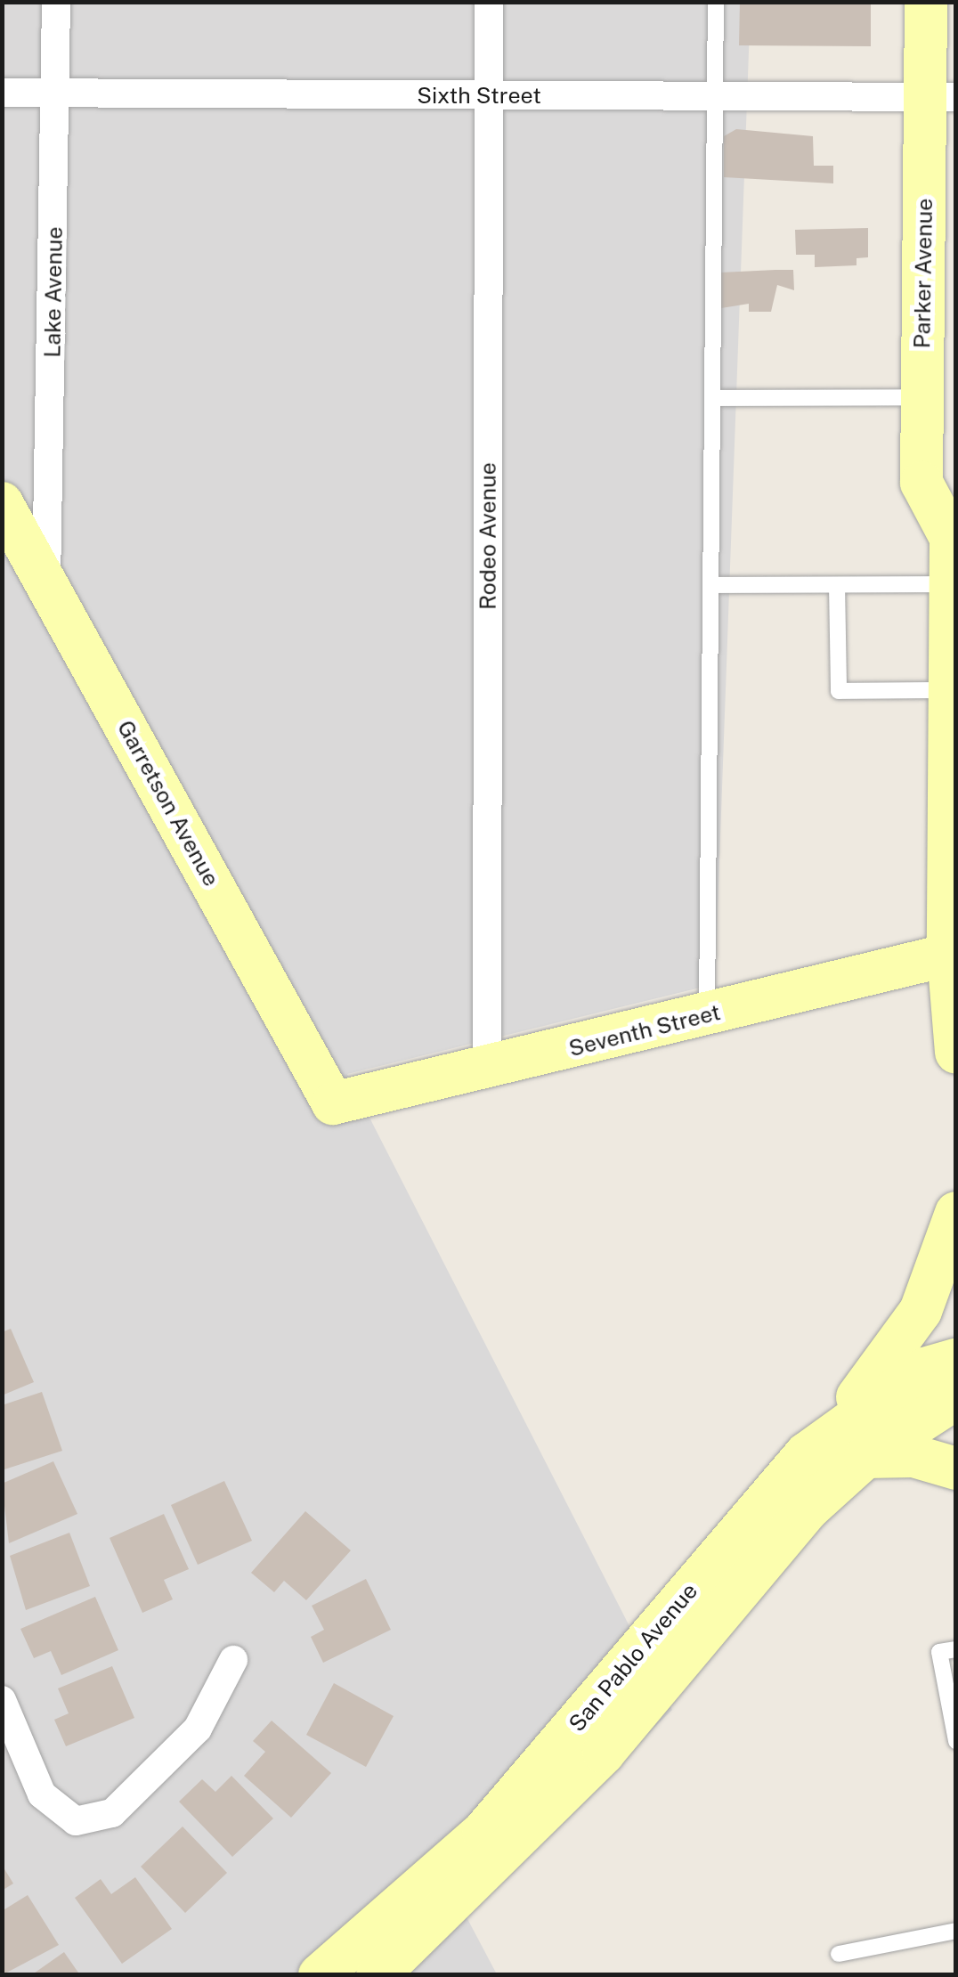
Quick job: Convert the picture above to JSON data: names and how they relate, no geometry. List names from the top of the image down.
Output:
{
  "streets": {
    "main road": [
      "Parker Avenue",
      "Garretson Avenue",
      "Seventh Street",
      "San Pablo Avenue"
    ],
    "street": ["Sixth Street", "Lake Avenue", "Rodeo Avenue"]
  },
  "crossings": [
    ["Sixth Street", "Parker Avenue"],
    ["Sixth Street", "Lake Avenue"],
    ["Sixth Street", "Rodeo Avenue"],
    ["Parker Avenue", "Seventh Street"],
    ["Lake Avenue", "Garretson Avenue"],
    ["Rodeo Avenue", "Seventh Street"],
    ["Garretson Avenue", "Seventh Street"]
  ]
}
